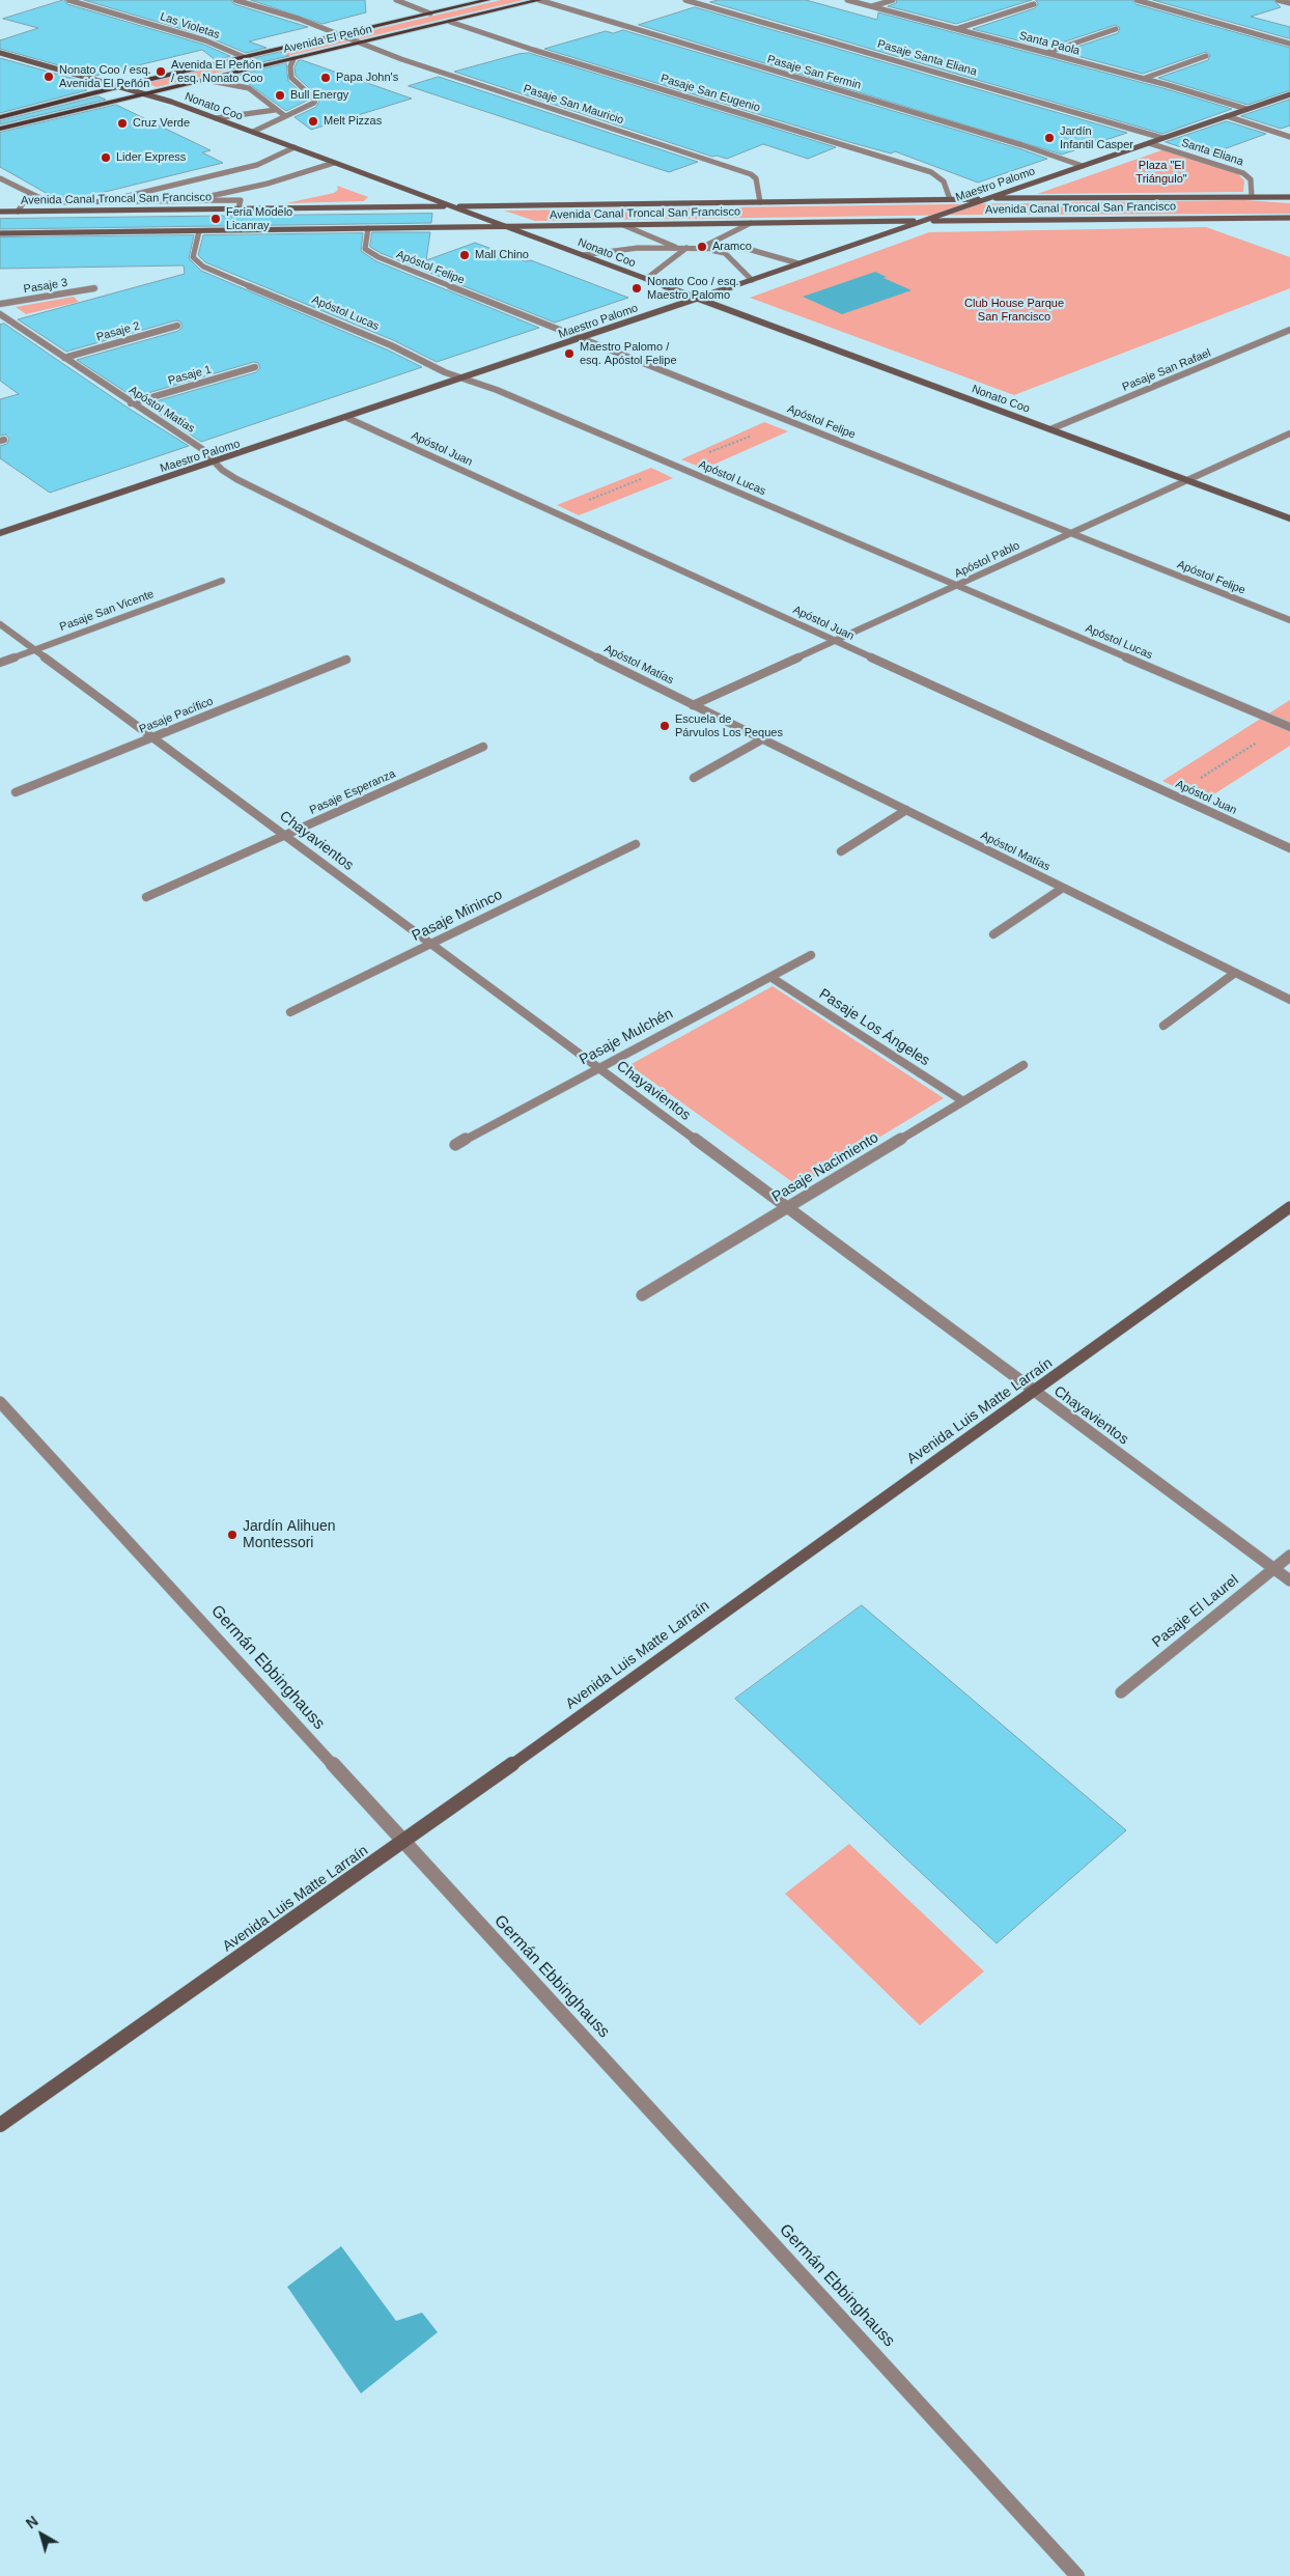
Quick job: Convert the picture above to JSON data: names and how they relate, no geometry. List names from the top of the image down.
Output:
{
  "streets": {
    "main road": ["Avenida El Peñón"],
    "street": [
      "Las Violetas",
      "Santa Paola",
      "Pasaje Santa Eliana",
      "Pasaje San Fermin",
      "Pasaje San Eugenio",
      "Pasaje San Mauricio",
      "Nonato Coo",
      "Santa Eliana",
      "Maestro Palomo",
      "Avenida Canal Troncal San Francisco",
      "Apóstol Felipe",
      "Pasaje 3",
      "Apóstol Lucas",
      "Pasaje 2",
      "Pasaje San Rafael",
      "Pasaje 1",
      "Apóstol Matías",
      "Apóstol Juan",
      "Apóstol Pablo",
      "Pasaje San Vicente",
      "Pasaje Pacífico",
      "Pasaje Esperanza",
      "Chayavientos",
      "Pasaje Mininco",
      "Pasaje Los Ángeles",
      "Pasaje Mulchén",
      "Pasaje Nacimiento",
      "Avenida Luis Matte Larraín",
      "Pasaje El Laurel",
      "Germán Ebbinghauss"
    ]
  },
  "crossings": [
    ["Las Violetas", "Avenida El Peñón"],
    ["Avenida El Peñón", "Pasaje San Fermin"],
    ["Avenida El Peñón", "Pasaje San Eugenio"],
    ["Avenida El Peñón", "Pasaje San Mauricio"],
    ["Avenida El Peñón", "Nonato Coo"],
    ["Santa Paola", "Maestro Palomo"],
    ["Pasaje Santa Eliana", "Maestro Palomo"],
    ["Pasaje San Fermin", "Maestro Palomo"],
    ["Pasaje San Eugenio", "Avenida Canal Troncal San Francisco"],
    ["Pasaje San Mauricio", "Avenida Canal Troncal San Francisco"],
    ["Nonato Coo", "Maestro Palomo"],
    ["Nonato Coo", "Avenida Canal Troncal San Francisco"],
    ["Nonato Coo", "Pasaje San Rafael"],
    ["Nonato Coo", "Apóstol Pablo"],
    ["Santa Eliana", "Maestro Palomo"],
    ["Santa Eliana", "Avenida Canal Troncal San Francisco"],
    ["Maestro Palomo", "Avenida Canal Troncal San Francisco"],
    ["Maestro Palomo", "Apóstol Felipe"],
    ["Maestro Palomo", "Apóstol Lucas"],
    ["Maestro Palomo", "Apóstol Matías"],
    ["Maestro Palomo", "Apóstol Juan"],
    ["Avenida Canal Troncal San Francisco", "Apóstol Felipe"],
    ["Avenida Canal Troncal San Francisco", "Apóstol Lucas"],
    ["Apóstol Felipe", "Apóstol Pablo"],
    ["Apóstol Lucas", "Apóstol Pablo"],
    ["Pasaje 2", "Apóstol Matías"],
    ["Pasaje 1", "Apóstol Matías"],
    ["Apóstol Matías", "Apóstol Pablo"],
    ["Apóstol Juan", "Apóstol Pablo"],
    ["Pasaje San Vicente", "Chayavientos"],
    ["Pasaje Pacífico", "Chayavientos"],
    ["Pasaje Esperanza", "Chayavientos"],
    ["Chayavientos", "Pasaje Mininco"],
    ["Chayavientos", "Pasaje Mulchén"],
    ["Chayavientos", "Pasaje Nacimiento"],
    ["Chayavientos", "Avenida Luis Matte Larraín"],
    ["Chayavientos", "Pasaje El Laurel"],
    ["Pasaje Los Ángeles", "Pasaje Mulchén"],
    ["Pasaje Los Ángeles", "Pasaje Nacimiento"],
    ["Avenida Luis Matte Larraín", "Germán Ebbinghauss"]
  ],
  "parks": ["Plaza \"El Triángulo\"", "Club House Parque San Francisco"],
  "places": [
    "Avenida El Peñón / esq. Nonato Coo",
    "Nonato Coo / esq. Avenida El Peñón",
    "Papa John's",
    "Bull Energy",
    "Melt Pizzas",
    "Cruz Verde",
    "Jardín Infantil Casper",
    "Lider Express",
    "Feria Modelo Licanray",
    "Aramco",
    "Mall Chino",
    "Nonato Coo / esq. Maestro Palomo",
    "Maestro Palomo / esq. Apóstol Felipe",
    "Escuela de Párvulos Los Peques",
    "Jardín Alihuen Montessori"
  ],
  "north": "top left"
}
